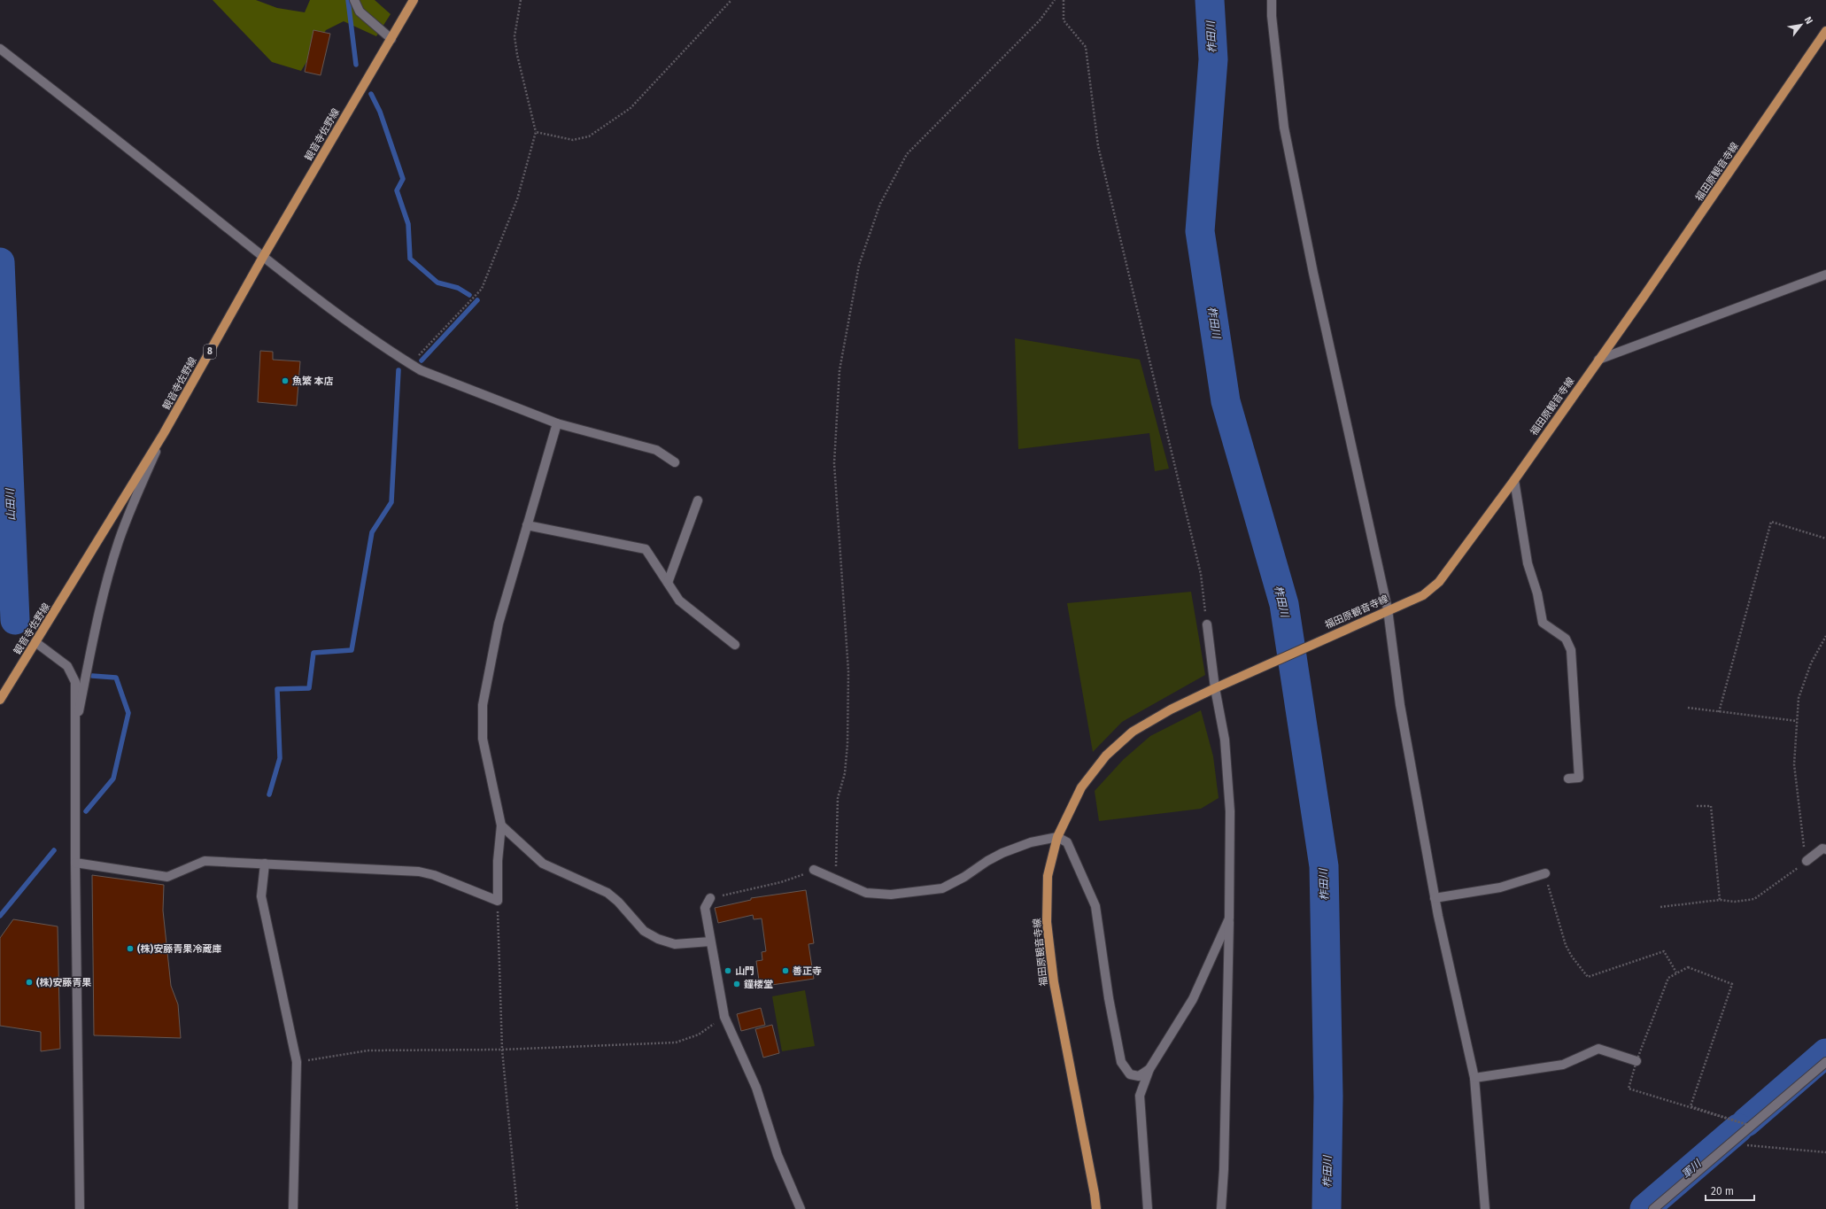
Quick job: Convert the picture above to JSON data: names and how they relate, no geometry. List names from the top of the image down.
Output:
{
  "streets": {
    "main road": ["観音寺佐野線", "福田原観音寺線", "8"]
  },
  "water": ["柞田川", "山田川", "軍川"],
  "places": [
    "魚繁 本店",
    "(株)安藤青果冷蔵庫",
    "山門",
    "善正寺",
    "(株)安藤青果",
    "鐘楼堂"
  ],
  "scale_bar": "20 m",
  "north": "top right"
}
